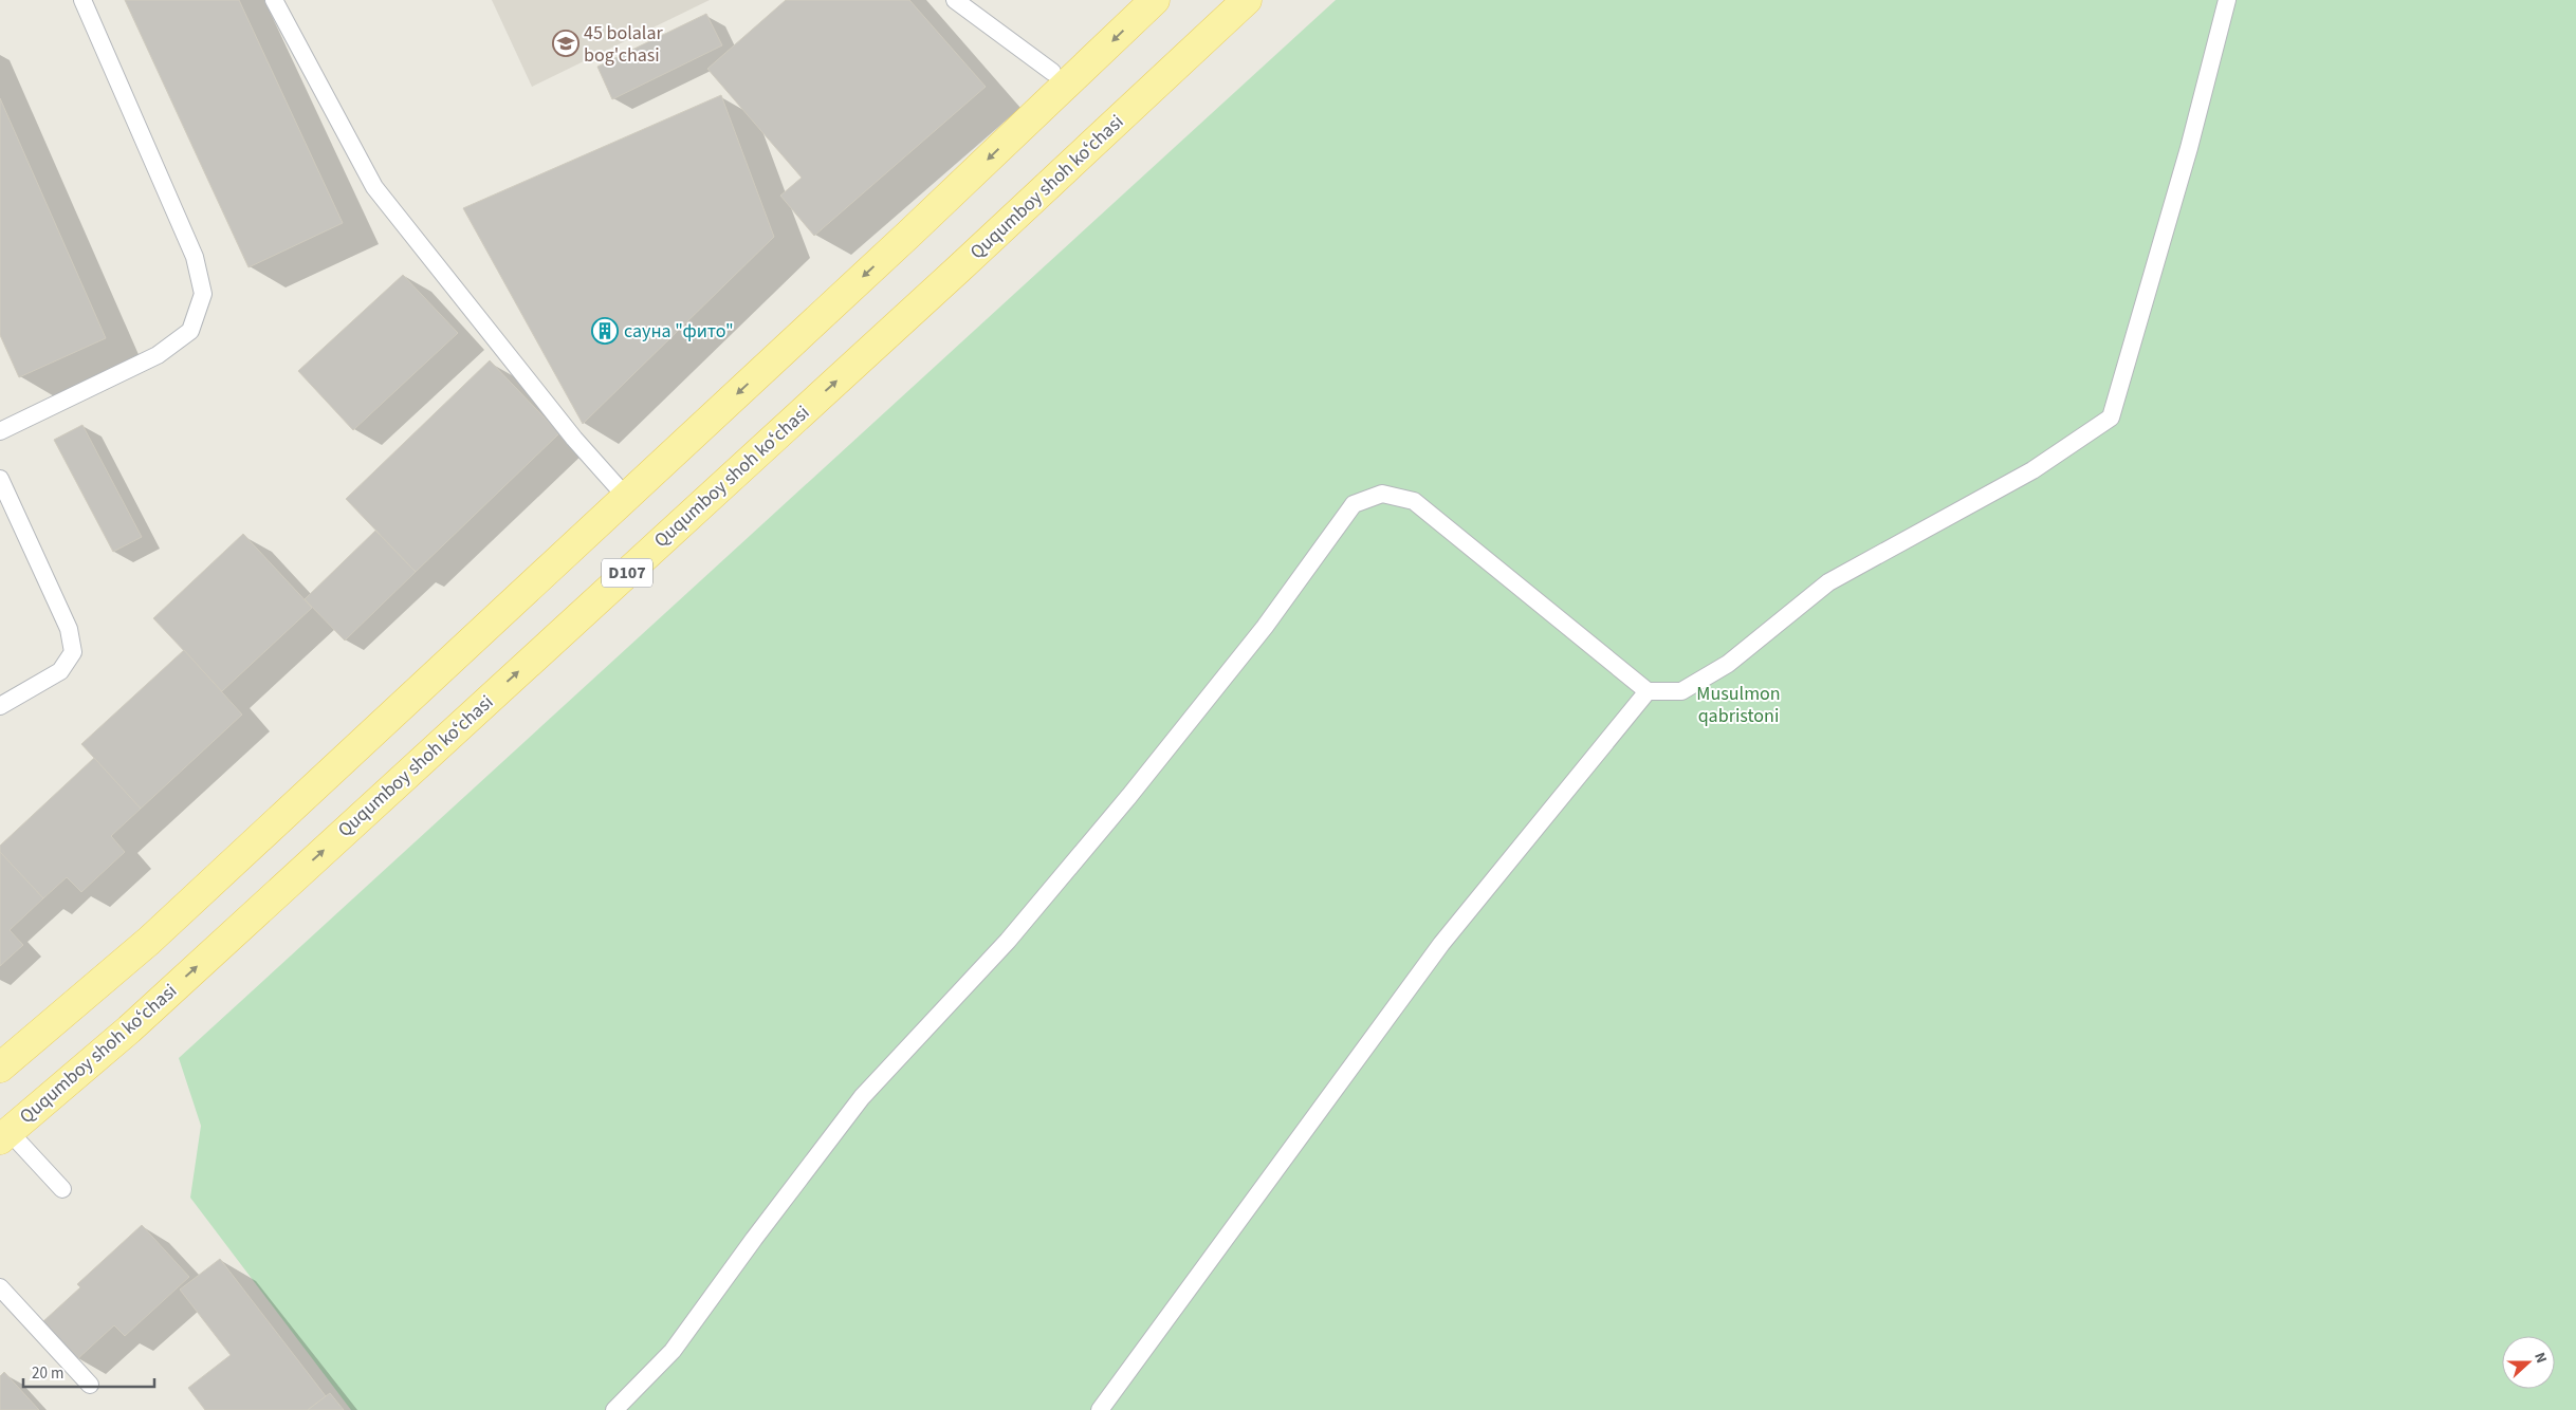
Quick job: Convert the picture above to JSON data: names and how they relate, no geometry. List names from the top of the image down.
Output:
{
  "streets": {
    "main road": ["Ququmboy shoh koʻchasi", "D107"]
  },
  "parks": ["Musulmon qabristoni"],
  "places": {
    "school or university": ["45 bolalar bog'chasi"],
    "building": ["сауна \"фито\""]
  },
  "scale_bar": "20 m",
  "north": "right"
}
